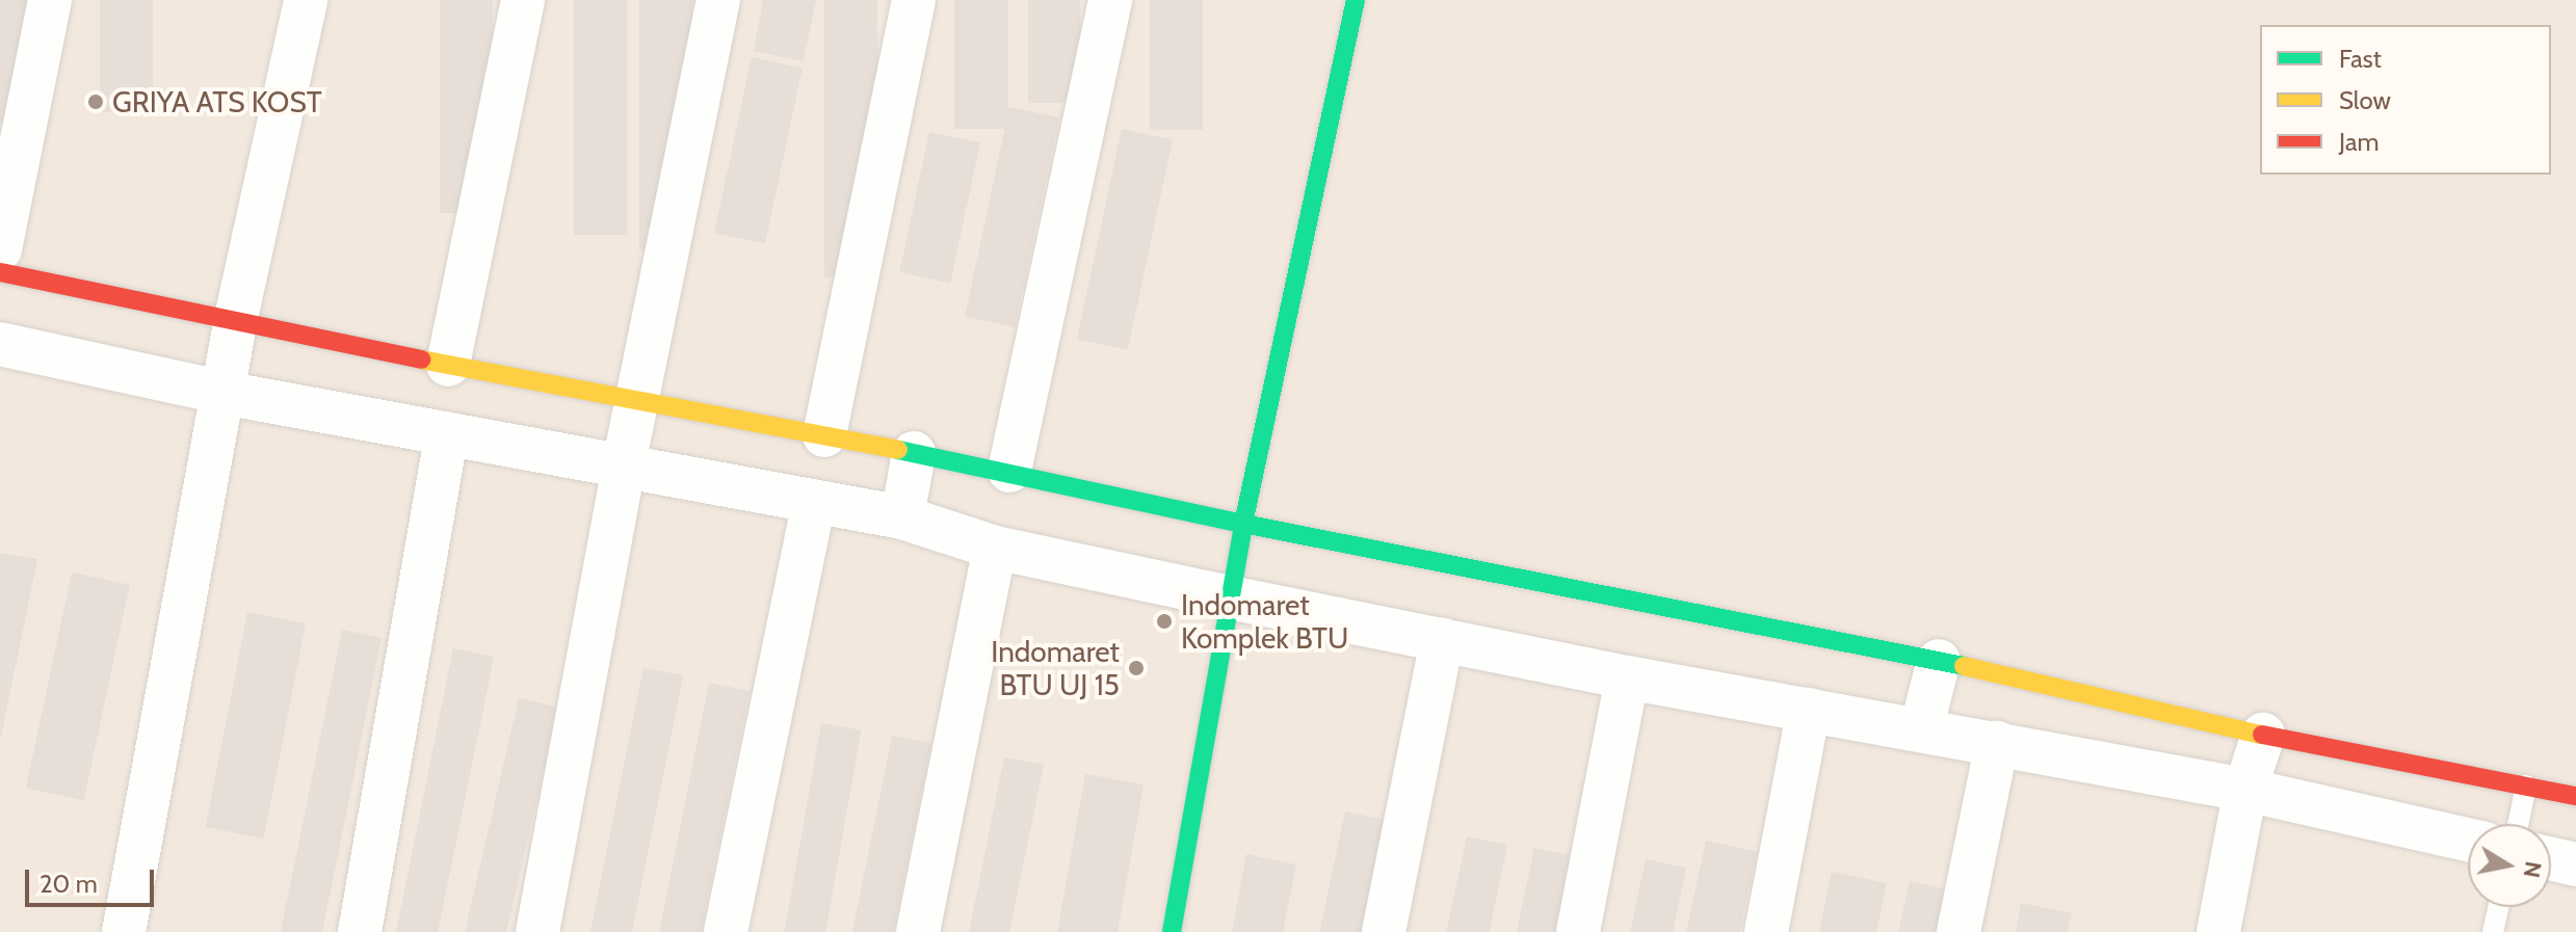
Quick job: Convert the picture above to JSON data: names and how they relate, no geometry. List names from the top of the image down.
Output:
{
  "places": ["GRIYA ATS KOST", "Indomaret Komplek BTU", "Indomaret BTU UJ 15"],
  "legend": ["Fast", "Slow", "Jam"],
  "scale_bar": "20 m",
  "north": "right"
}
